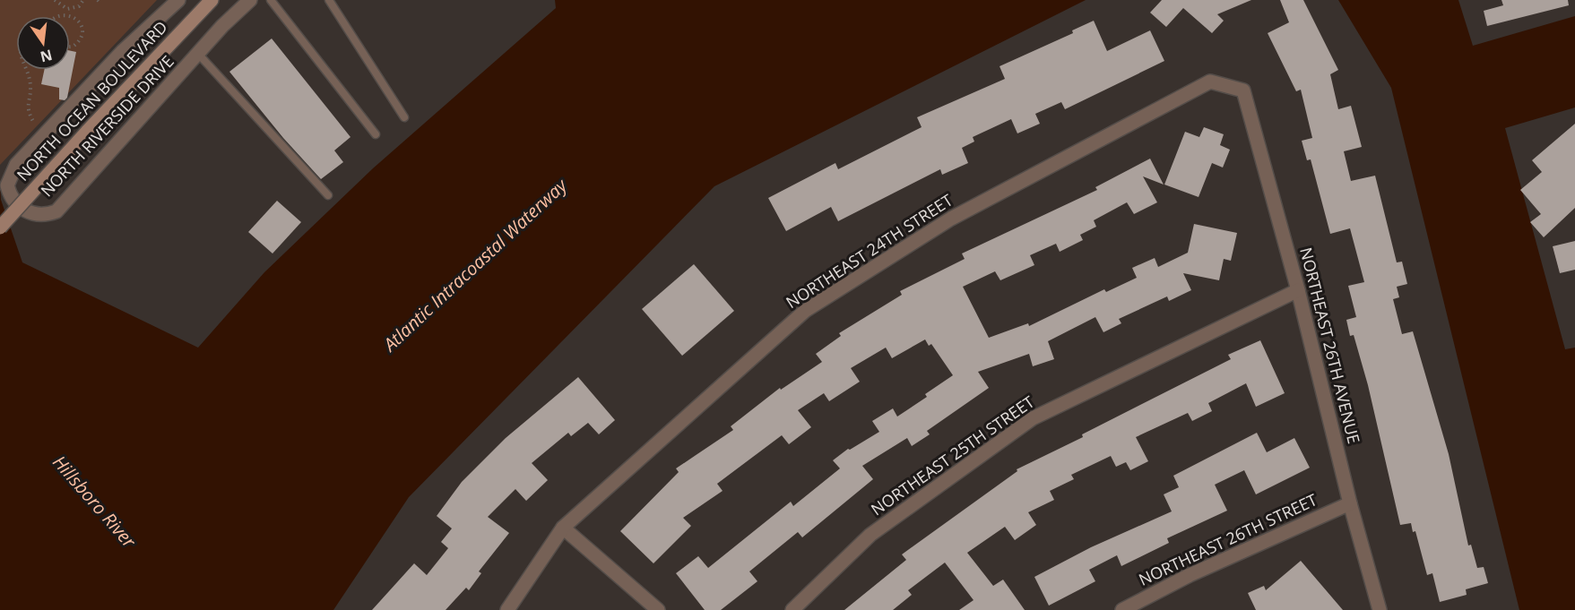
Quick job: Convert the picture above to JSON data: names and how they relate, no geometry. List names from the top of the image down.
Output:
{
  "streets": {
    "main road": ["NORTH OCEAN BOULEVARD"],
    "street": [
      "NORTH RIVERSIDE DRIVE",
      "NORTHEAST 24TH STREET",
      "NORTHEAST 26TH AVENUE",
      "NORTHEAST 25TH STREET",
      "NORTHEAST 26TH STREET"
    ]
  },
  "crossings": [
    ["NORTHEAST 24TH STREET", "NORTHEAST 26TH AVENUE"],
    ["NORTHEAST 26TH AVENUE", "NORTHEAST 25TH STREET"],
    ["NORTHEAST 26TH AVENUE", "NORTHEAST 26TH STREET"]
  ],
  "water": ["Atlantic Intracoastal Waterway", "Hillsboro River"],
  "north": "bottom"
}
